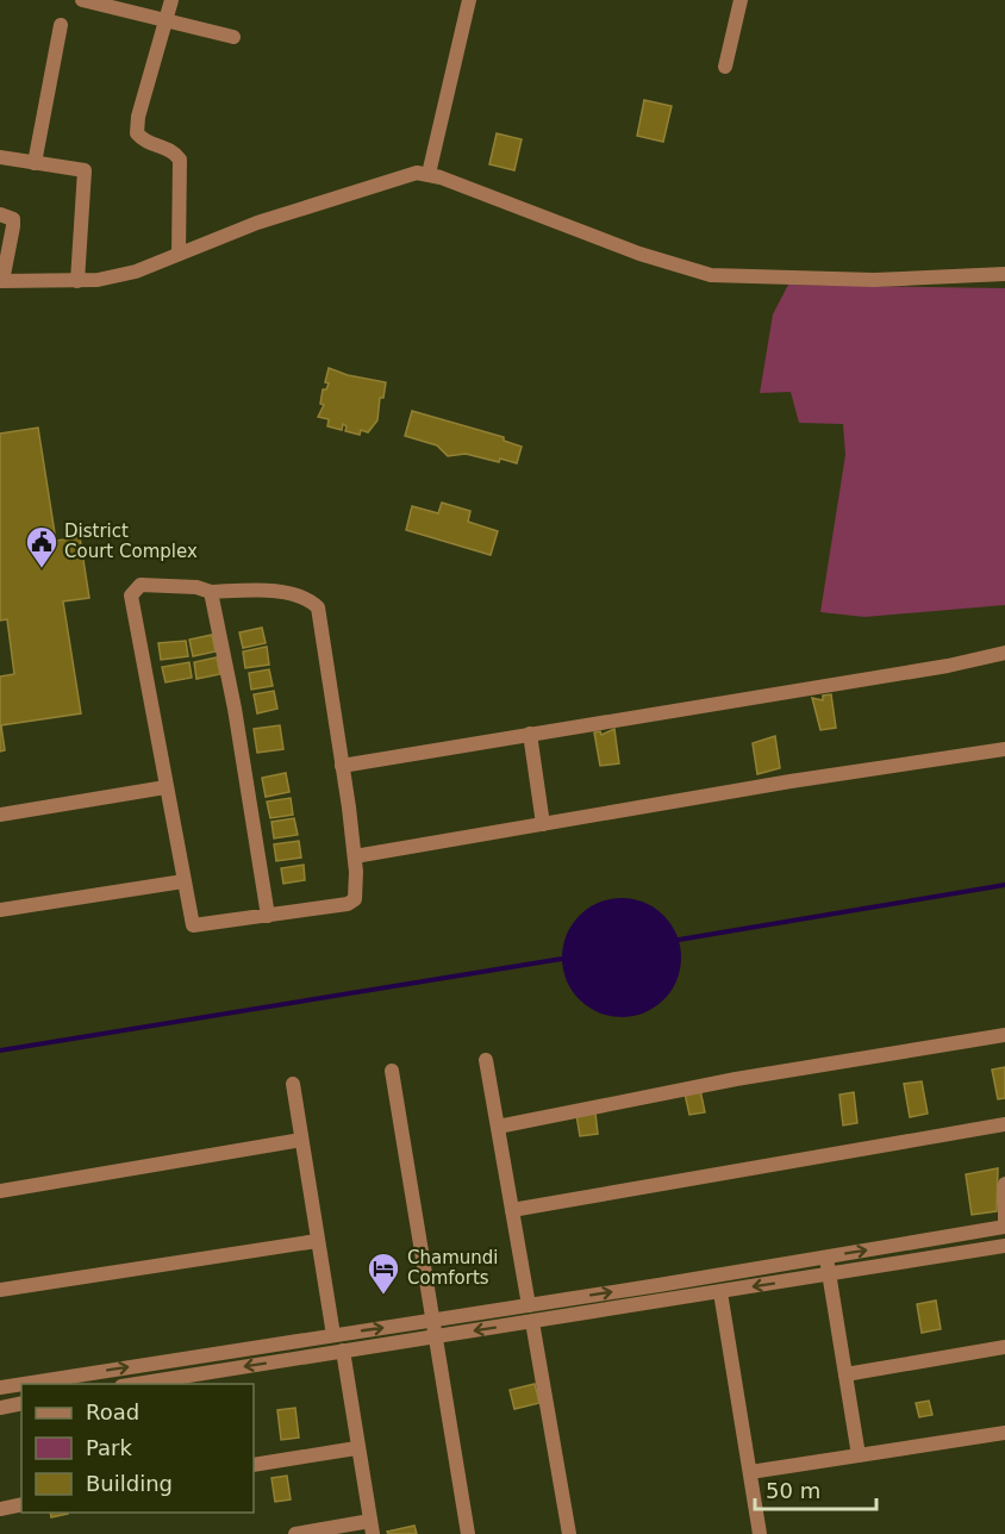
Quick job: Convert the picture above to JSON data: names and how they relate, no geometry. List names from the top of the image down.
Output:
{
  "places": {
    "public building": ["District Court Complex"],
    "hotel": ["Chamundi Comforts"]
  },
  "legend": ["Road", "Park", "Building"],
  "scale_bar": "50 m"
}
